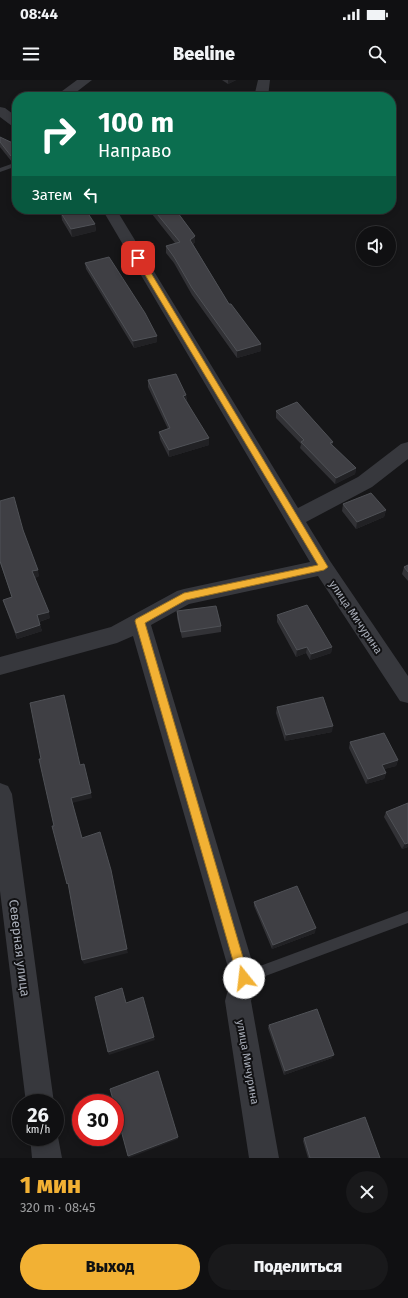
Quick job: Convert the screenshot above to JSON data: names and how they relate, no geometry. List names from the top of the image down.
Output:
{
  "streets": {
    "street": ["улица Мичурина", "Северная улица"]
  },
  "page": {
    "status": "08:44",
    "header": "Beeline",
    "turn": ["100 m", "Направо"],
    "then": "Затем",
    "speed": "26 km/h",
    "limit": "30",
    "heading": ["1 мин", "320 m · 08:45"],
    "buttons": ["Выход", "Поделиться"]
  }
}
